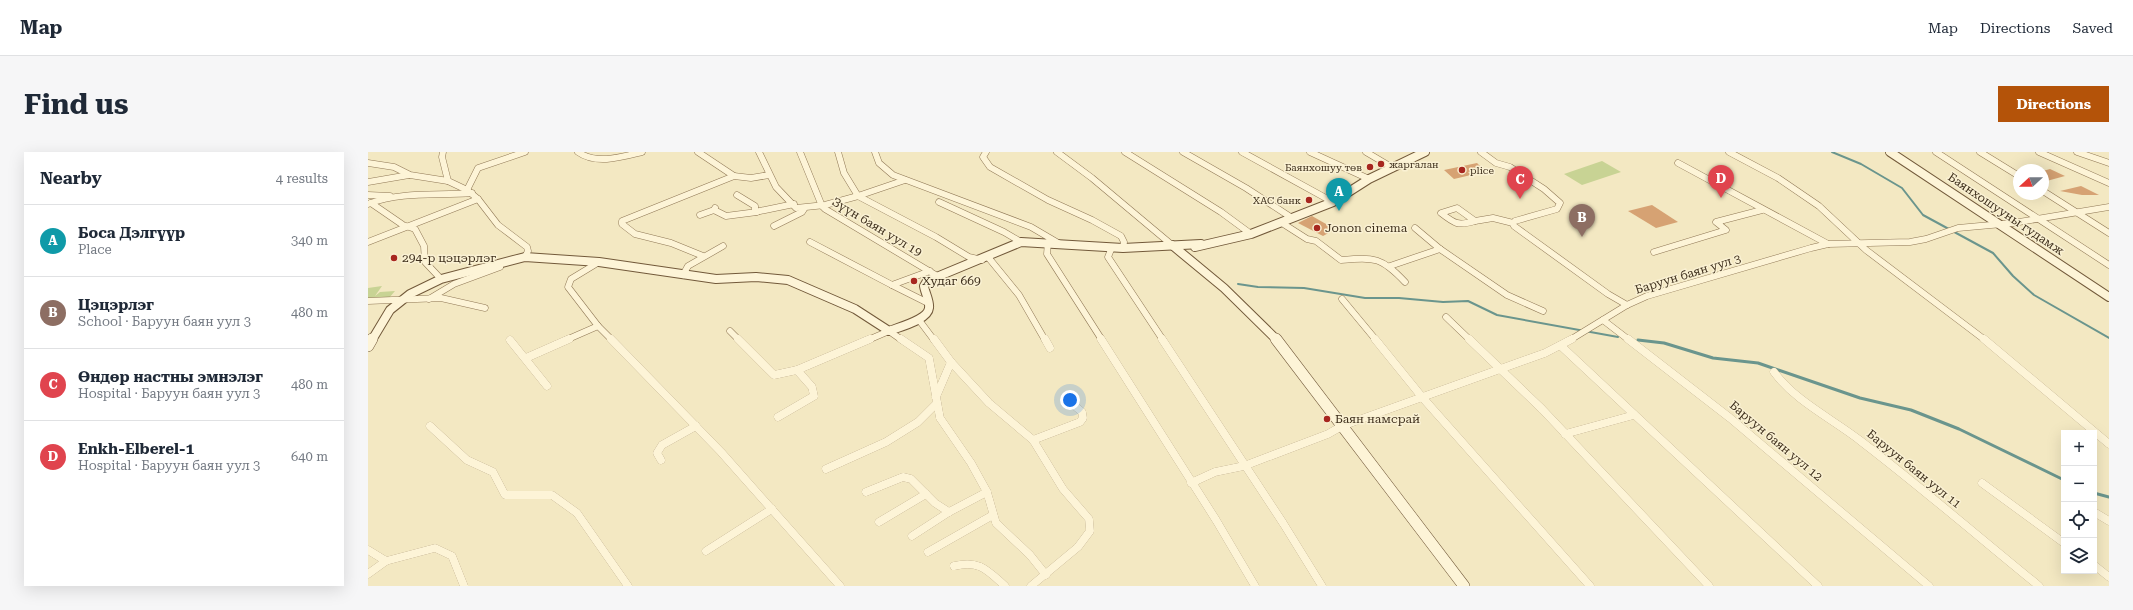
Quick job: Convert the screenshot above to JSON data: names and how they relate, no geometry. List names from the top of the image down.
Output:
{
  "streets": {
    "street": [
      "Баянхошууны гудамж",
      "Зүүн баян уул 19",
      "Баруун баян уул 3",
      "Баруун баян уул 12",
      "Баруун баян уул 11"
    ]
  },
  "crossings": [
    ["Баянхошууны гудамж", "Баруун баян уул 3"]
  ],
  "places": [
    "жаргалан",
    "Баянхошуу төв",
    "plice",
    "ХАС банк",
    "Jonon cinema",
    "294-р цэцэрлэг",
    "Худаг 669",
    "Баян намсрай"
  ],
  "north": "left",
  "page": {
    "header": "Map",
    "nav": ["Map", "Directions", "Saved"],
    "buttons": "Directions",
    "title": "Find us",
    "heading": ["Nearby", "4 results"],
    "pins": [
      "D",
      "C",
      "A",
      "B"
    ],
    "list": [
      {
        "mark": "A",
        "name": "Боса Дэлгүүр",
        "note": "Place",
        "value": "340 m"
      },
      {
        "mark": "B",
        "name": "Цэцэрлэг",
        "note": "School · Баруун баян уул 3",
        "value": "480 m"
      },
      {
        "mark": "C",
        "name": "Өндөр настны эмнэлэг",
        "note": "Hospital · Баруун баян уул 3",
        "value": "480 m"
      },
      {
        "mark": "D",
        "name": "Enkh-Elberel-1",
        "note": "Hospital · Баруун баян уул 3",
        "value": "640 m"
      }
    ],
    "map_buttons": ["+", "−"]
  }
}
